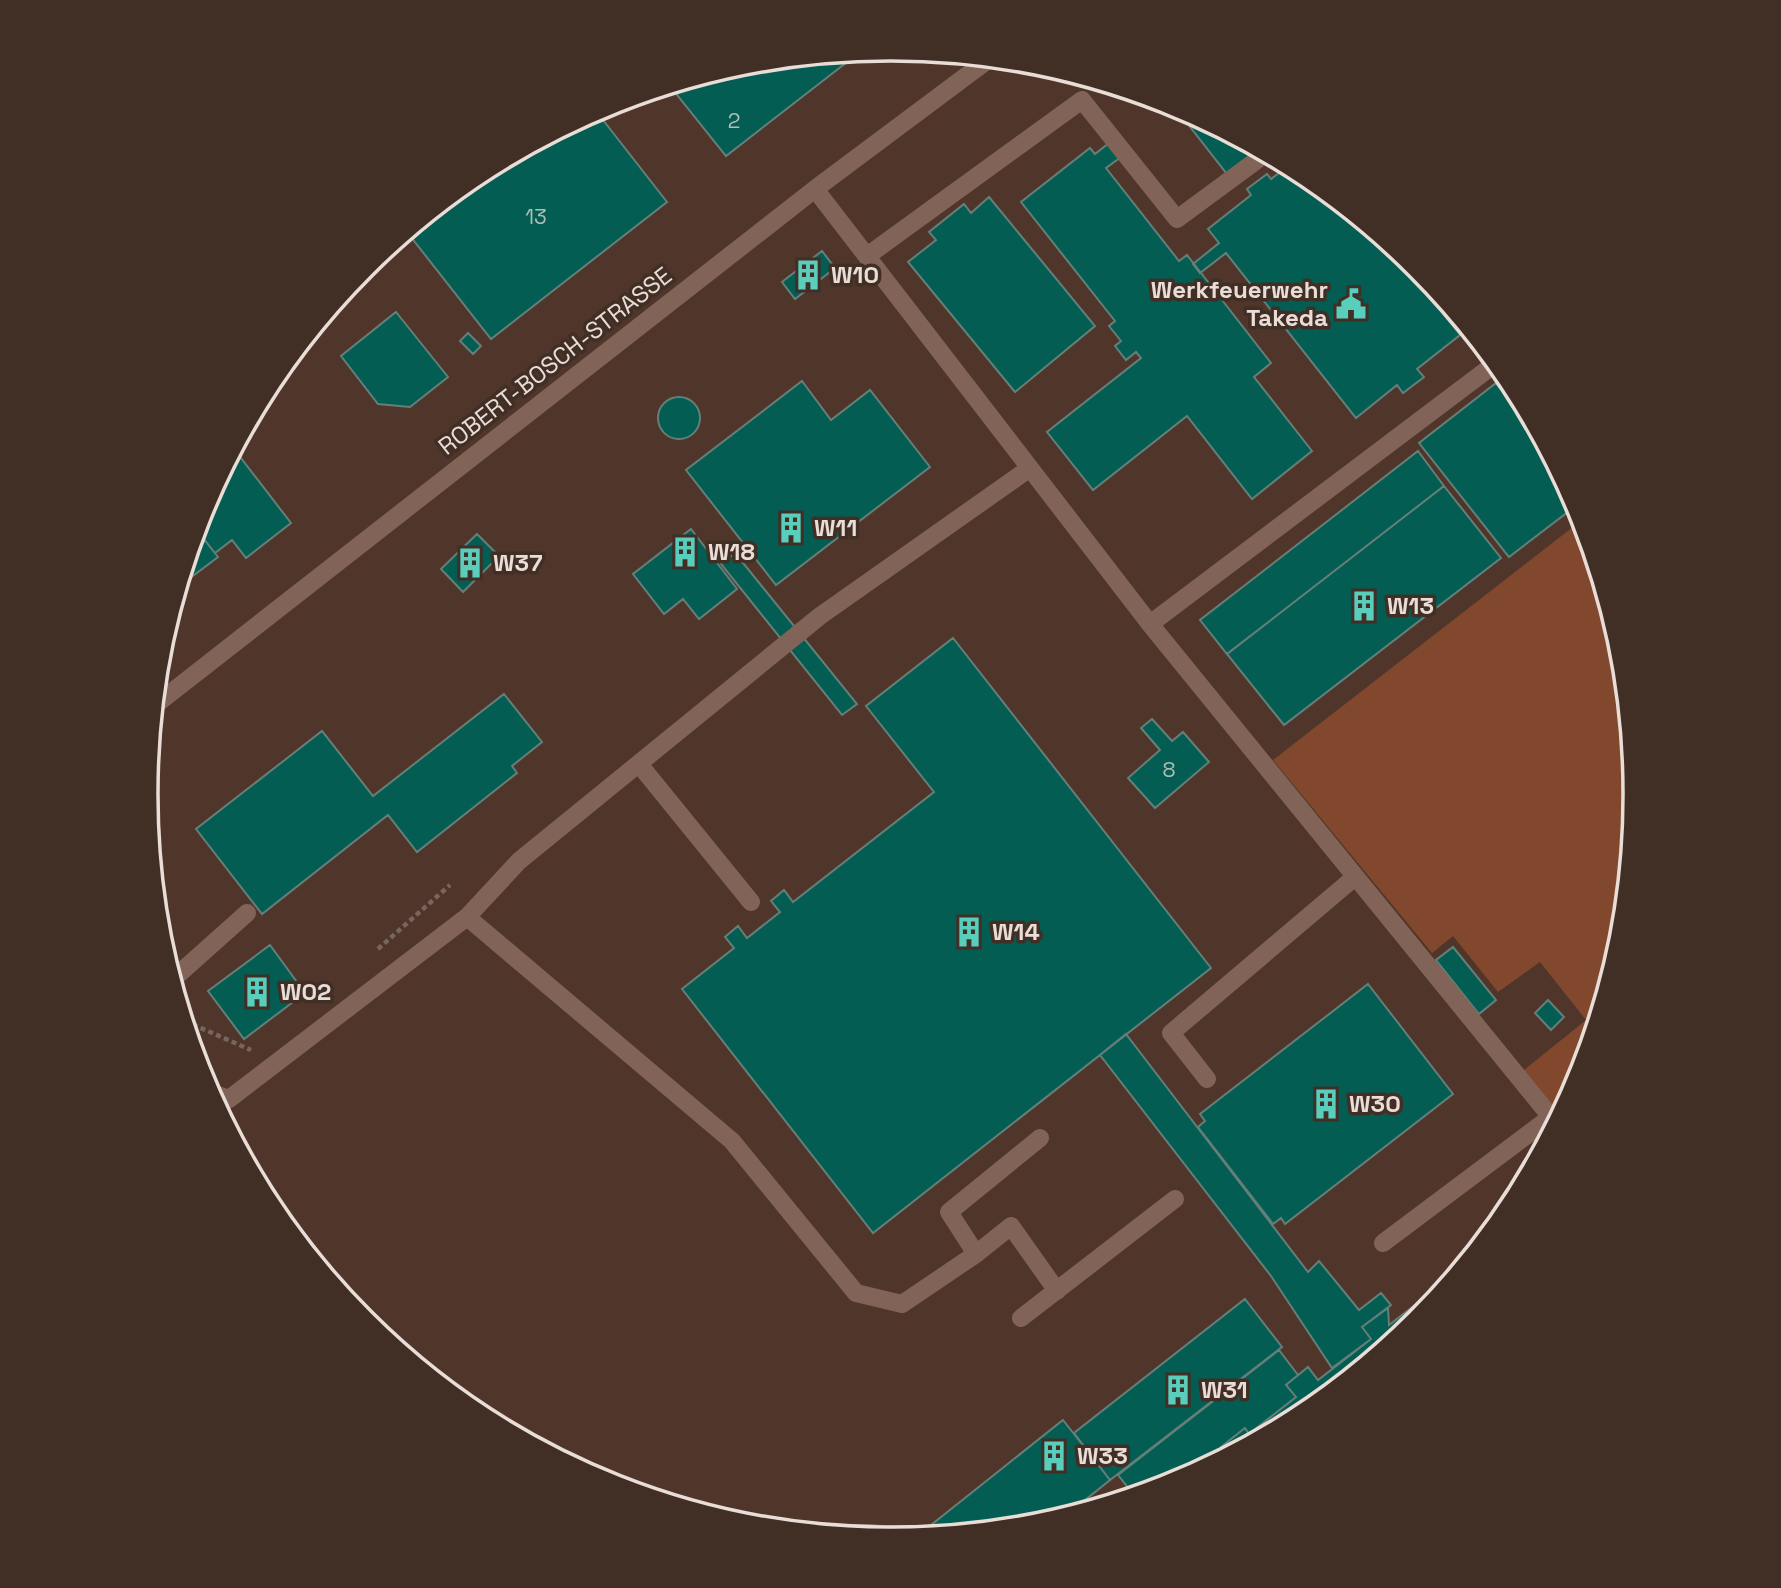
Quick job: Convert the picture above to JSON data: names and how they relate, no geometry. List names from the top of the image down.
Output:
{
  "streets": {
    "street": ["ROBERT-BOSCH-STRASSE"]
  },
  "places": {
    "building": [
      "W10",
      "W11",
      "W18",
      "W37",
      "W13",
      "W14",
      "W02",
      "W30",
      "W31",
      "W33"
    ],
    "public building": ["Werkfeuerwehr Takeda"]
  },
  "house_numbers": ["2", "13", "8"]
}
